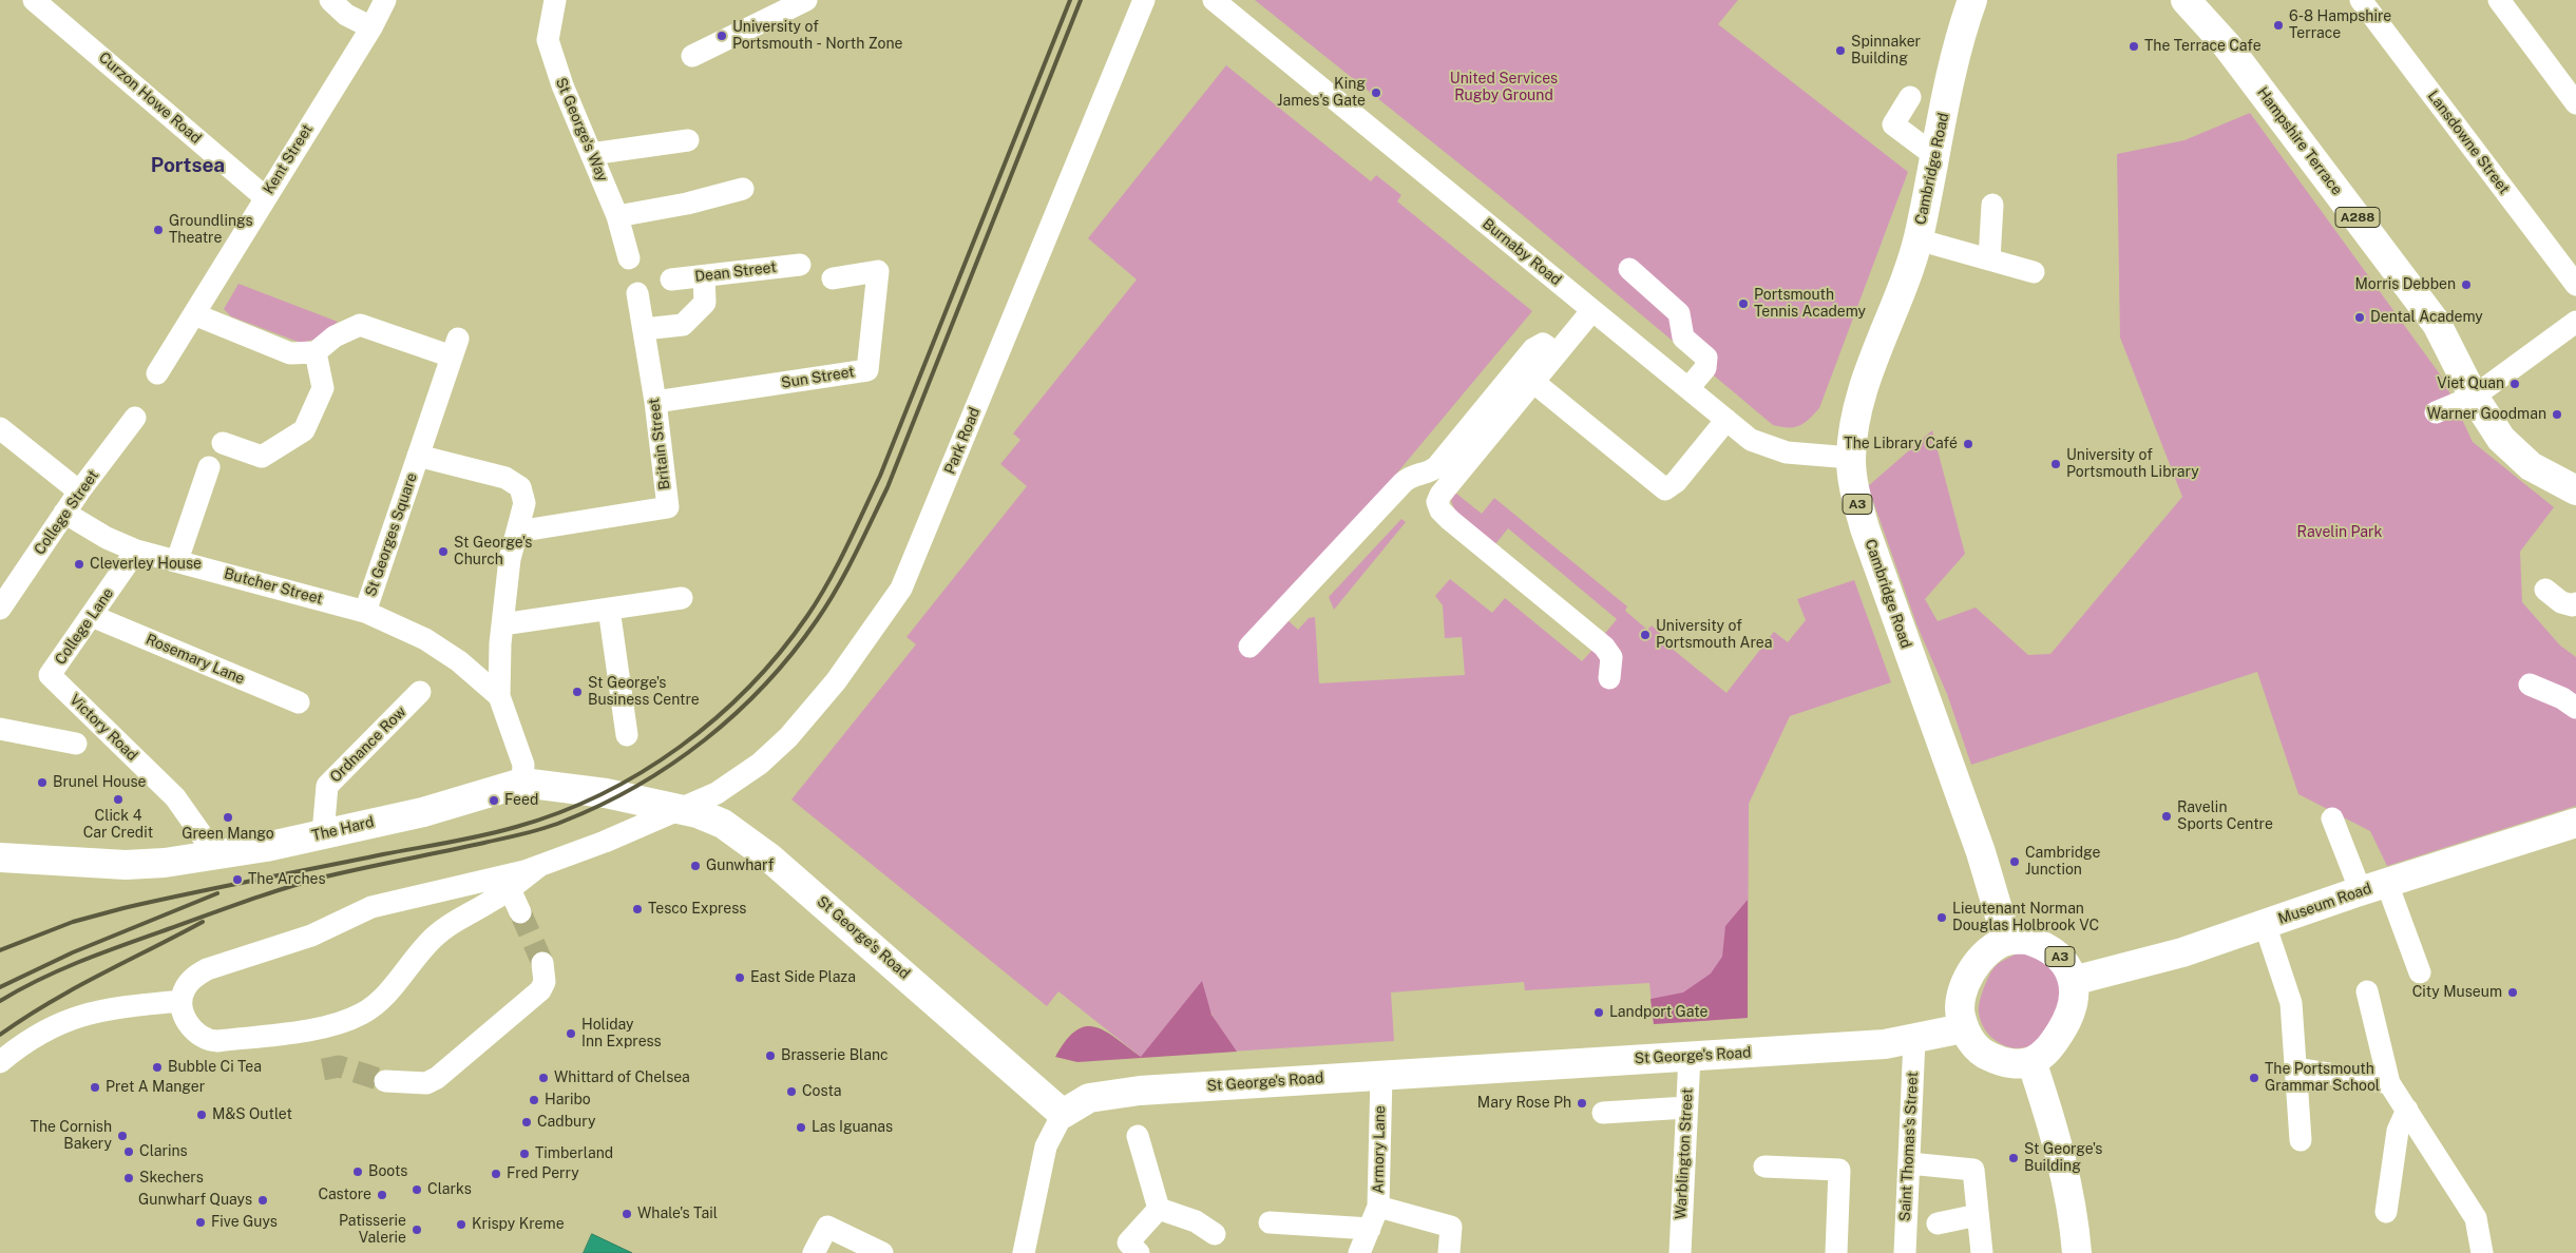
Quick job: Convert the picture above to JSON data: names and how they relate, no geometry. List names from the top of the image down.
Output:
{
  "streets": {
    "main road": [
      "Hampshire Terrace",
      "Cambridge Road",
      "A288",
      "A3",
      "The Hard",
      "Museum Road",
      "St George's Road"
    ],
    "street": [
      "Curzon Howe Road",
      "St George's Way",
      "Lansdowne Street",
      "Kent Street",
      "Burnaby Road",
      "Dean Street",
      "Sun Street",
      "Park Road",
      "Britain Street",
      "College Street",
      "St Georges Square",
      "Butcher Street",
      "College Lane",
      "Rosemary Lane",
      "Victory Road",
      "Ordnance Row",
      "Saint Thomas's Street",
      "Armory Lane",
      "Warblington Street"
    ]
  },
  "crossings": [
    ["Curzon Howe Road", "Kent Street"],
    ["Hampshire Terrace", "A288"],
    ["Cambridge Road", "Burnaby Road"],
    ["Cambridge Road", "A3"],
    ["Cambridge Road", "Museum Road"],
    ["Cambridge Road", "St George's Road"],
    ["Sun Street", "Britain Street"],
    ["Park Road", "The Hard"],
    ["Park Road", "St George's Road"],
    ["Britain Street", "St Georges Square"],
    ["A3", "Museum Road"],
    ["A3", "St George's Road"],
    ["College Street", "Butcher Street"],
    ["St Georges Square", "Butcher Street"],
    ["St Georges Square", "The Hard"],
    ["Butcher Street", "College Lane"],
    ["College Lane", "Rosemary Lane"],
    ["College Lane", "Victory Road"],
    ["Victory Road", "The Hard"],
    ["Ordnance Row", "The Hard"],
    ["The Hard", "St George's Road"],
    ["Museum Road", "St George's Road"],
    ["St George's Road", "Saint Thomas's Street"],
    ["St George's Road", "Armory Lane"],
    ["St George's Road", "Warblington Street"]
  ],
  "districts": ["Portsea"],
  "parks": ["United Services Rugby Ground", "Ravelin Park"],
  "places": [
    "6-8 Hampshire Terrace",
    "University of Portsmouth - North Zone",
    "The Terrace Cafe",
    "Spinnaker Building",
    "King James's Gate",
    "Groundlings Theatre",
    "Morris Debben",
    "Portsmouth Tennis Academy",
    "Dental Academy",
    "Viet Quan",
    "Warner Goodman",
    "The Library Café",
    "University of Portsmouth Library",
    "St George's Church",
    "Cleverley House",
    "University of Portsmouth Area",
    "St George's Business Centre",
    "Brunel House",
    "Click 4 Car Credit",
    "Feed",
    "Ravelin Sports Centre",
    "Green Mango",
    "Cambridge Junction",
    "Gunwharf",
    "The Arches",
    "Tesco Express",
    "Lieutenant Norman Douglas Holbrook VC",
    "East Side Plaza",
    "City Museum",
    "Landport Gate",
    "Holiday Inn Express",
    "Brasserie Blanc",
    "Bubble Ci Tea",
    "Whittard of Chelsea",
    "The Portsmouth Grammar School",
    "Pret A Manger",
    "Costa",
    "Haribo",
    "Mary Rose Ph",
    "M&S Outlet",
    "Cadbury",
    "Las Iguanas",
    "The Cornish Bakery",
    "Clarins",
    "Timberland",
    "St George's Building",
    "Boots",
    "Fred Perry",
    "Skechers",
    "Clarks",
    "Castore",
    "Gunwharf Quays",
    "Whale's Tail",
    "Five Guys",
    "Krispy Kreme",
    "Patisserie Valerie"
  ]
}
